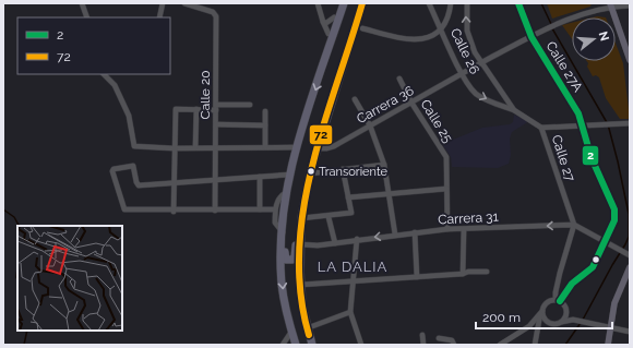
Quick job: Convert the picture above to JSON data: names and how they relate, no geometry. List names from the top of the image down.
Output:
{
  "streets": {
    "main road": ["Calle 27A"],
    "street": [
      "Calle 26",
      "Calle 20",
      "Carrera 36",
      "Calle 25",
      "Calle 27",
      "Carrera 31"
    ]
  },
  "crossings": [
    ["Calle 26", "Carrera 36"],
    ["Calle 26", "Calle 27"],
    ["Calle 27A", "Carrera 36"],
    ["Carrera 36", "Calle 25"],
    ["Carrera 36", "Calle 27"],
    ["Calle 25", "Carrera 31"],
    ["Calle 27", "Carrera 31"]
  ],
  "one_way": ["Calle 26"],
  "districts": ["LA DALIA"],
  "places": ["Transoriente"],
  "lines": ["transit line 2", "transit line 72"],
  "legend": ["2", "72"],
  "scale_bar": "200 m",
  "north": "right"
}
